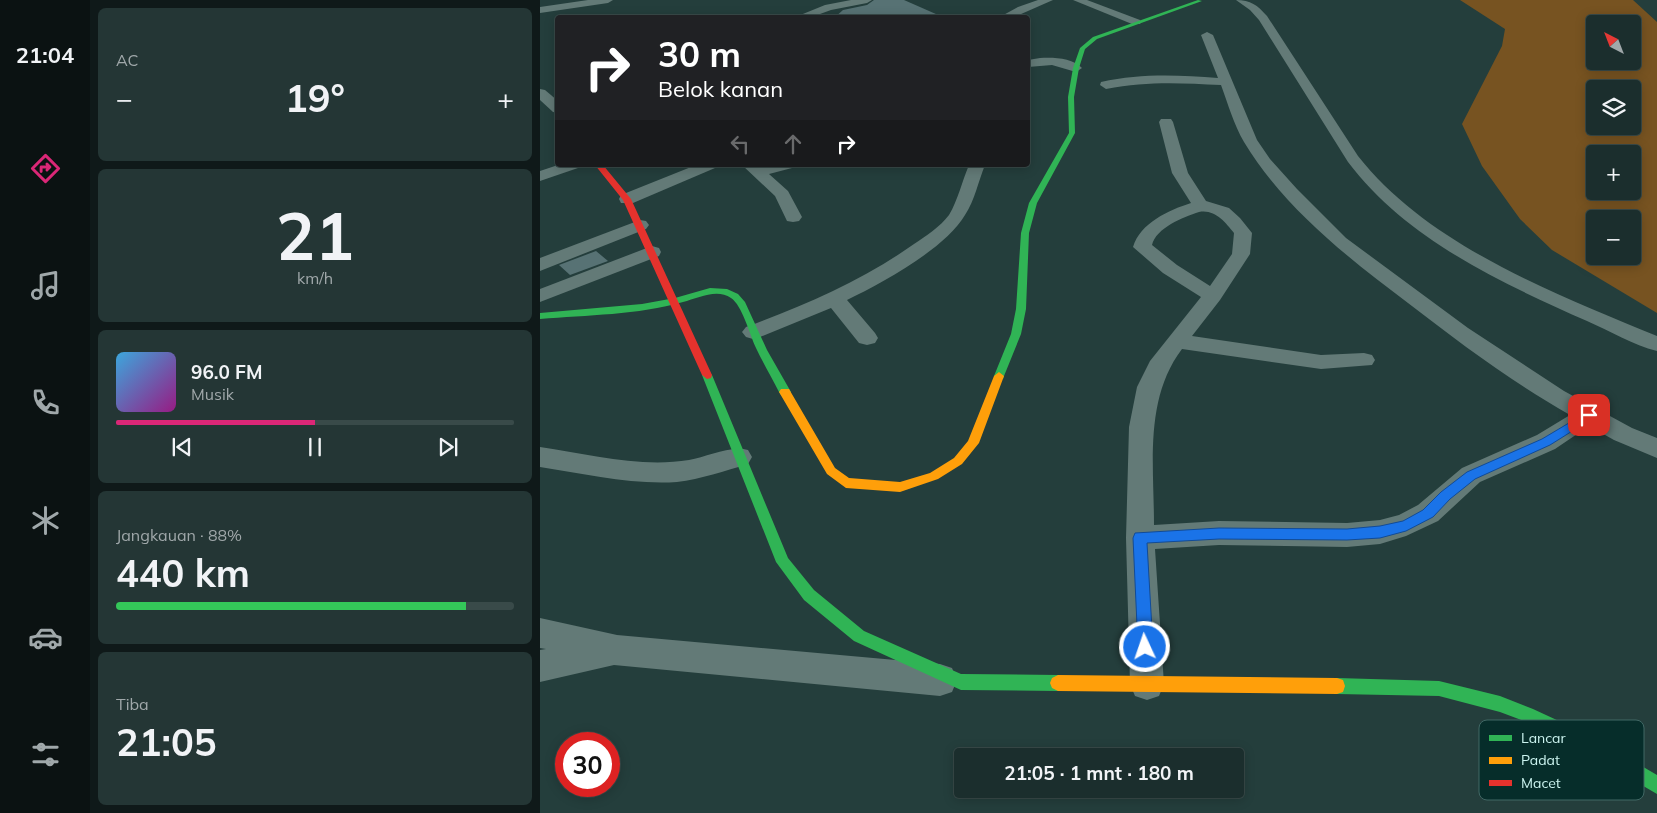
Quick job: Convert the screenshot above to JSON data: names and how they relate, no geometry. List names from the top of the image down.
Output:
{
  "legend": ["Lancar", "Padat", "Macet"],
  "north": "top left",
  "page": {
    "tabs": "21:04",
    "tile": [
      "AC",
      ["21", "km/h"],
      ["Jangkauan · 88%", "440 km"],
      ["Tiba", "21:05"]
    ],
    "map_buttons": ["+", "−"],
    "turn": ["30 m", "Belok kanan"],
    "heat": ["−", "19°", "+"],
    "song": ["96.0 FM", "Musik"],
    "limit": "30",
    "trip": "21:05 · 1 mnt · 180 m"
  }
}
